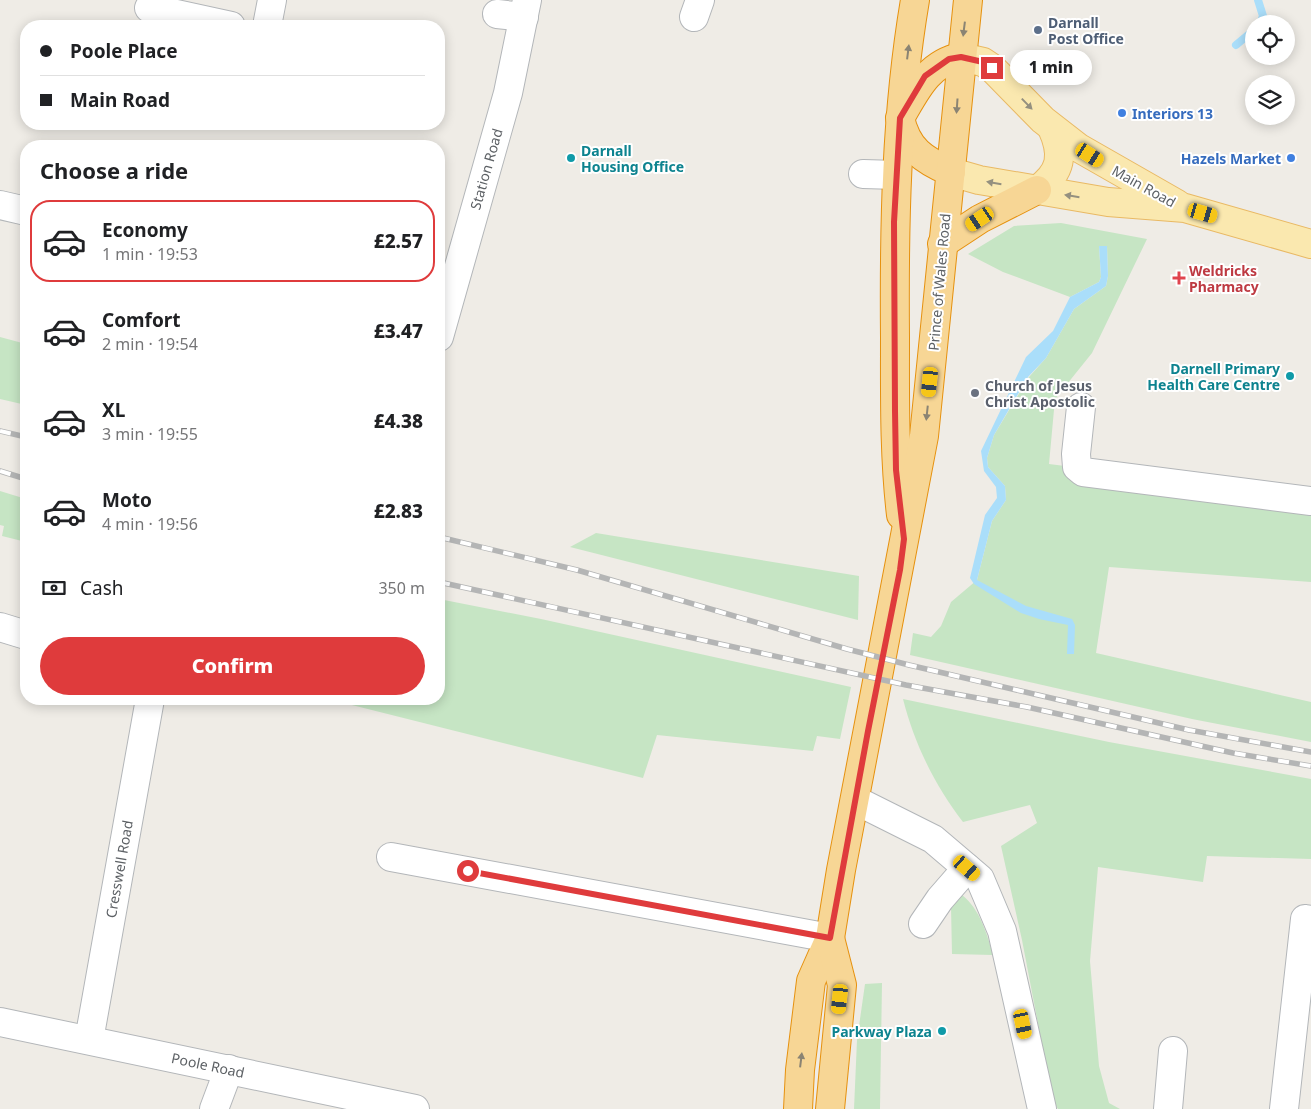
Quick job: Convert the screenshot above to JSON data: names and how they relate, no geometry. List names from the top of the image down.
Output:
{
  "streets": {
    "highway": ["Prince of Wales Road"],
    "main road": ["Main Road"],
    "street": ["Station Road", "Cresswell Road", "Poole Road"]
  },
  "crossings": [
    ["Main Road", "Prince of Wales Road"],
    ["Cresswell Road", "Poole Road"]
  ],
  "places": {
    "other": [
      "Darnall Post Office",
      "Interiors 13",
      "Darnall Housing Office",
      "Hazels Market",
      "Darnell Primary Health Care Centre",
      "Church of Jesus Christ Apostolic",
      "Parkway Plaza"
    ],
    "health": ["Weldricks Pharmacy"]
  },
  "page": {
    "banner": ["Poole Place", "Main Road"],
    "bubble": "1 min",
    "heading": "Choose a ride",
    "list": [
      {
        "name": "Economy",
        "note": "1 min · 19:53",
        "value": "£2.57"
      },
      {
        "name": "Comfort",
        "note": "2 min · 19:54",
        "value": "£3.47"
      },
      {
        "name": "XL",
        "note": "3 min · 19:55",
        "value": "£4.38"
      },
      {
        "name": "Moto",
        "note": "4 min · 19:56",
        "value": "£2.83"
      }
    ],
    "pay": ["Cash", "350 m"],
    "buttons": "Confirm"
  }
}
